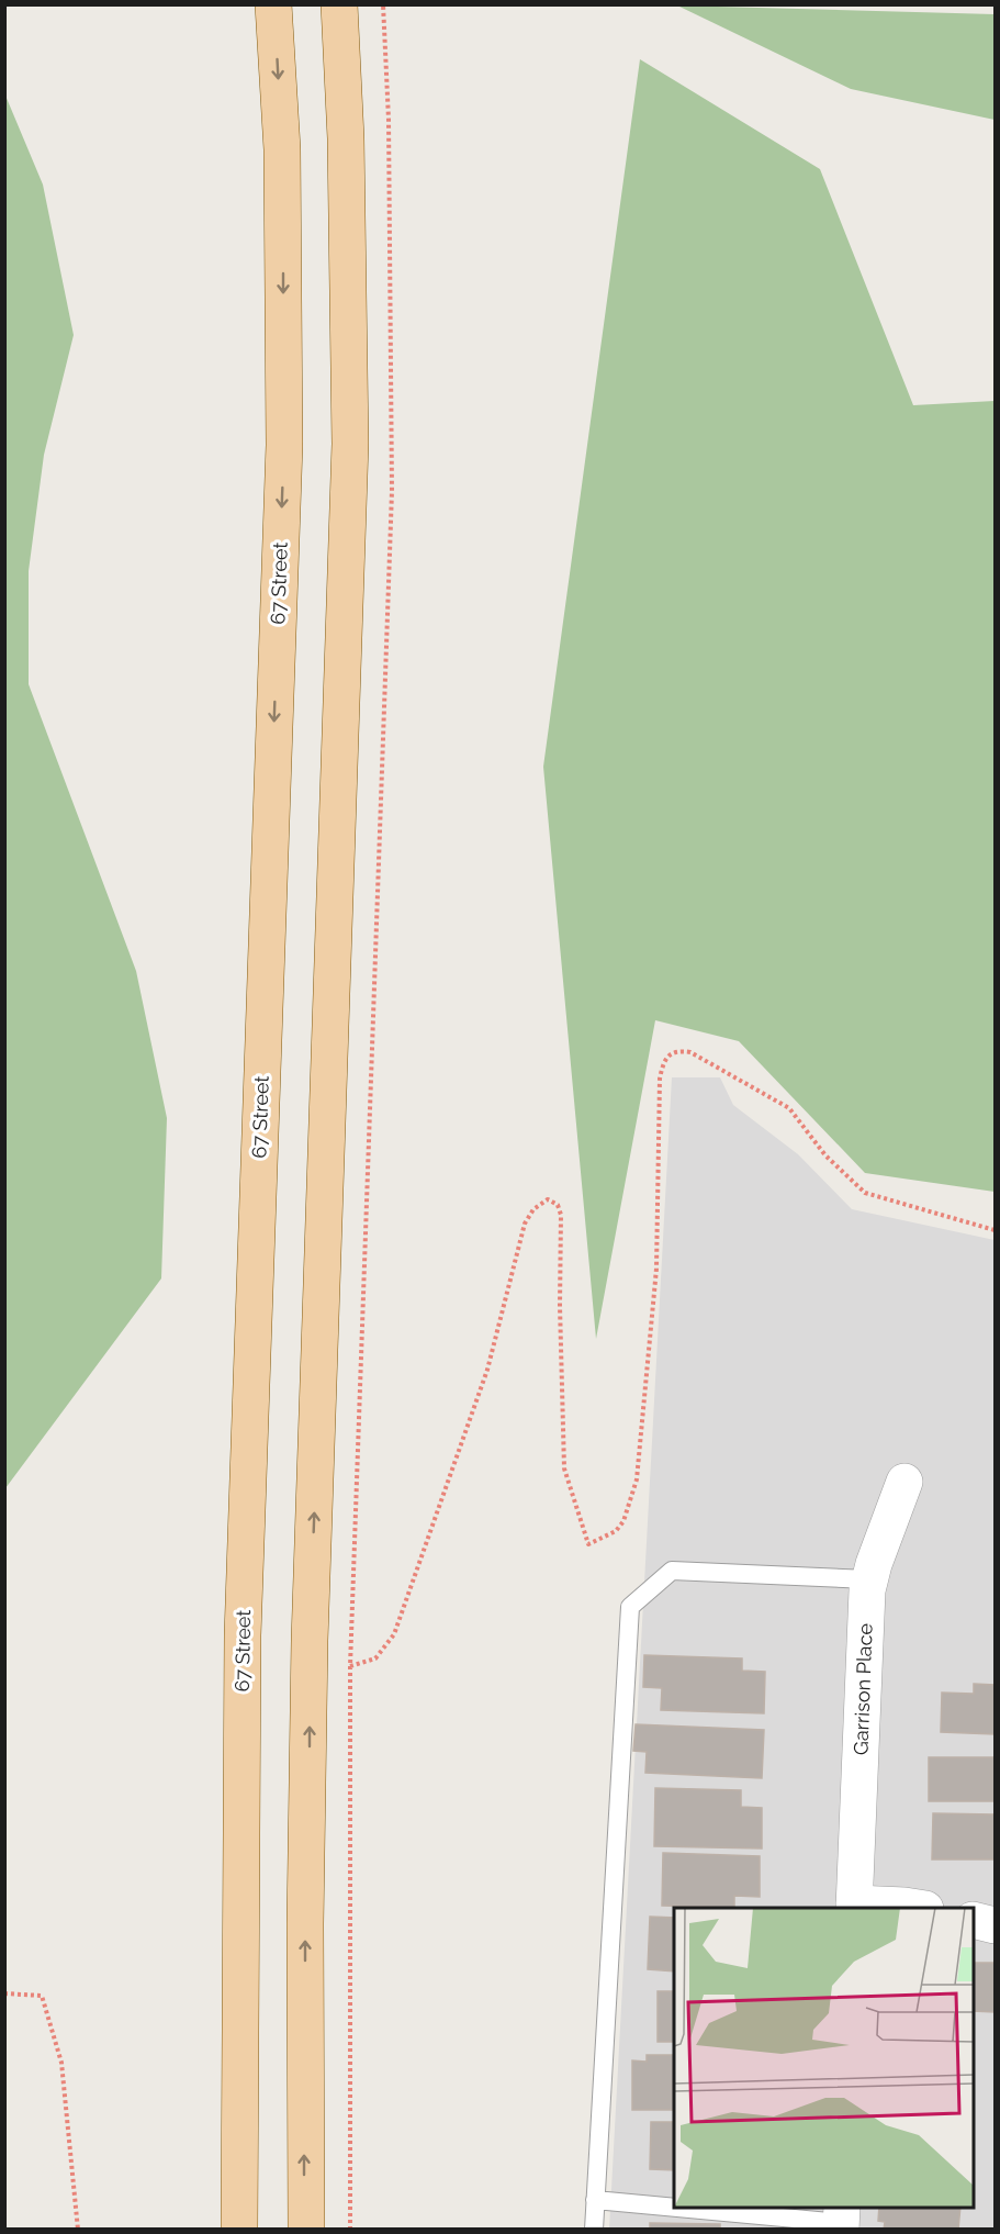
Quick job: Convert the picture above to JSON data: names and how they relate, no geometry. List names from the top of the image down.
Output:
{
  "streets": {
    "main road": ["67 Street"],
    "street": ["Garrison Place"]
  }
}
